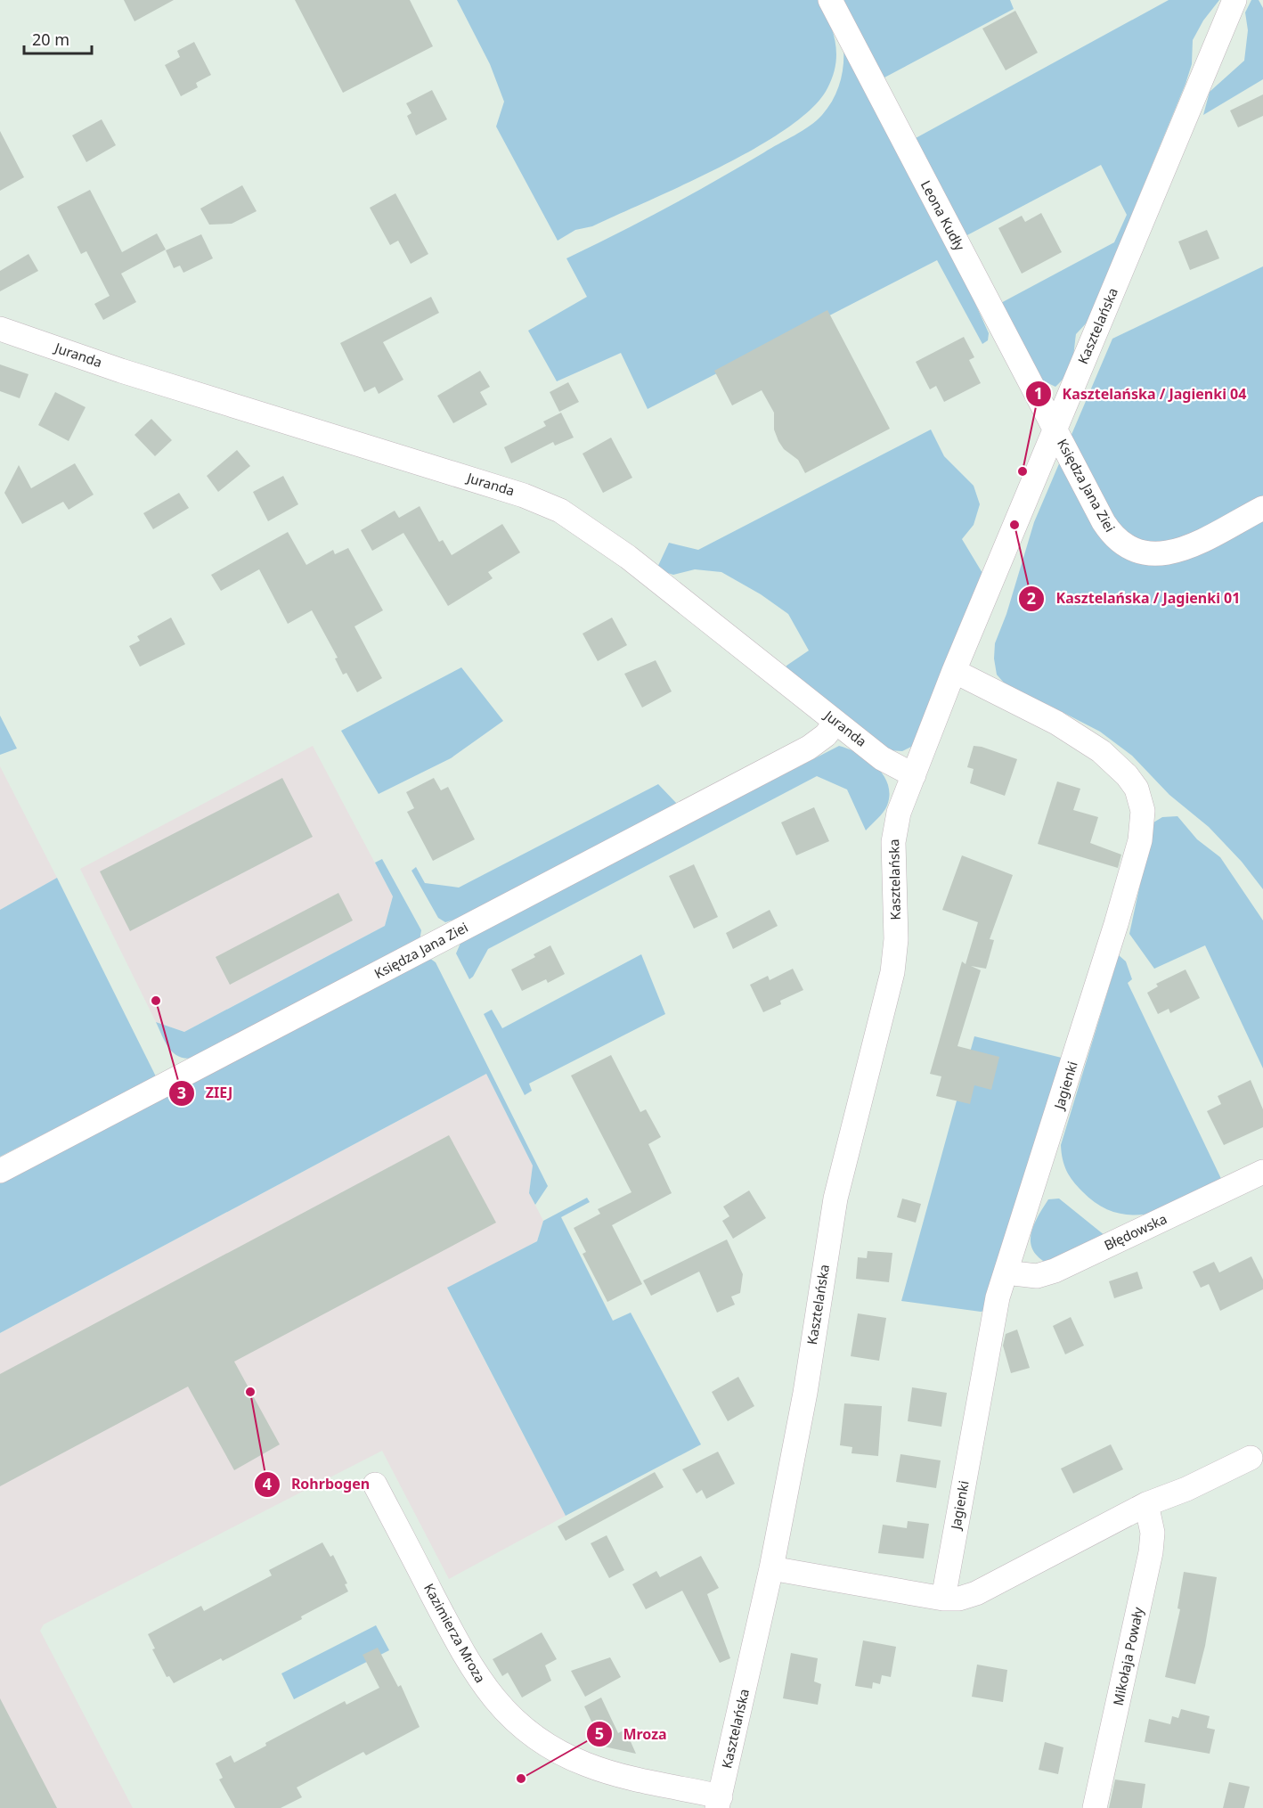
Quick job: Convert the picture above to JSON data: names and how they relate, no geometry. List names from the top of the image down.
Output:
{
  "streets": {
    "street": [
      "Leona Kudły",
      "Kasztelańska",
      "Juranda",
      "Księdza Jana Ziei",
      "Jagienki",
      "Błędowska",
      "Kazimierza Mroza",
      "Mikołaja Powały"
    ]
  },
  "crossings": [
    ["Leona Kudły", "Kasztelańska"],
    ["Leona Kudły", "Księdza Jana Ziei"],
    ["Kasztelańska", "Juranda"],
    ["Kasztelańska", "Księdza Jana Ziei"],
    ["Kasztelańska", "Jagienki"],
    ["Kasztelańska", "Kazimierza Mroza"],
    ["Juranda", "Księdza Jana Ziei"],
    ["Jagienki", "Błędowska"]
  ],
  "places": [
    "Kasztelańska / Jagienki 04",
    "Kasztelańska / Jagienki 01",
    "ZIEJ",
    "Rohrbogen",
    "Mroza"
  ],
  "scale_bar": "20 m"
}
